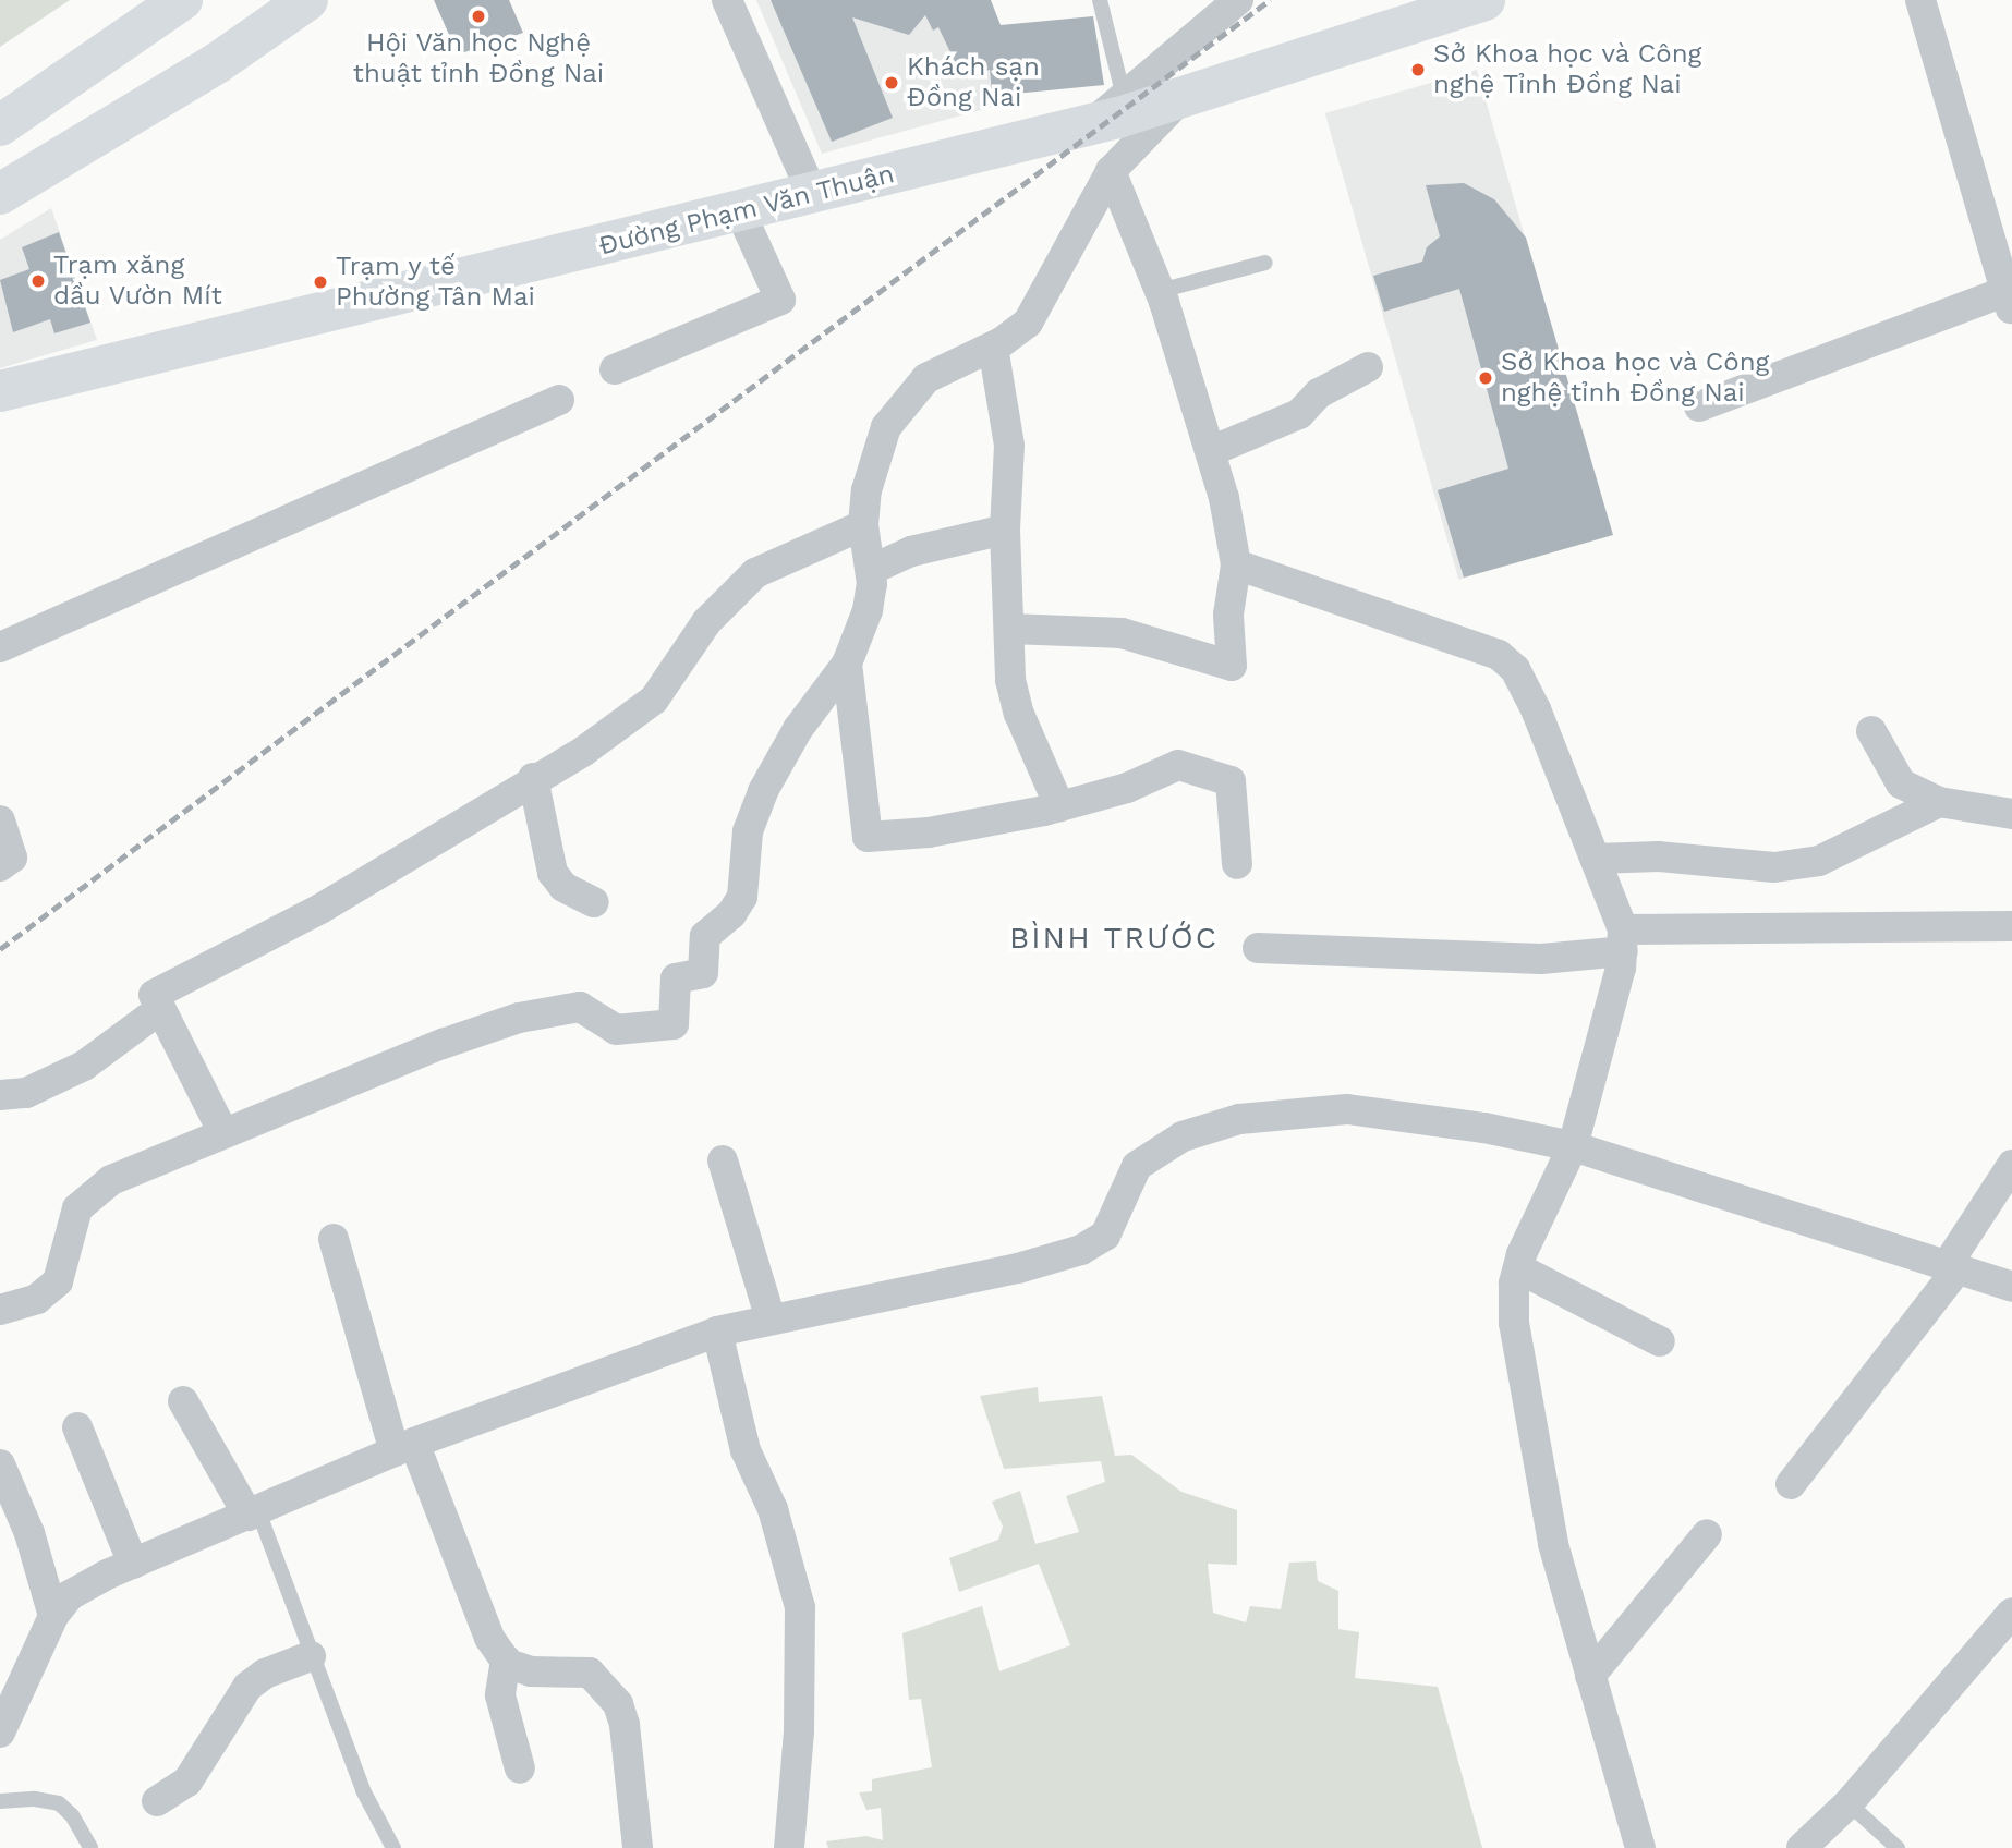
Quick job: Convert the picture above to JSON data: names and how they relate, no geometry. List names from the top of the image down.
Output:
{
  "streets": {
    "main road": ["Đường Phạm Văn Thuận"]
  },
  "districts": ["BÌNH TRƯỚC"],
  "places": [
    "Hội Văn học Nghệ thuật tỉnh Đồng Nai",
    "Sở Khoa học và Công nghệ Tỉnh Đồng Nai",
    "Khách sạn Đồng Nai",
    "Trạm xăng dầu Vườn Mít",
    "Trạm y tế Phường Tân Mai",
    "Sở Khoa học và Công nghệ tỉnh Đồng Nai"
  ]
}
